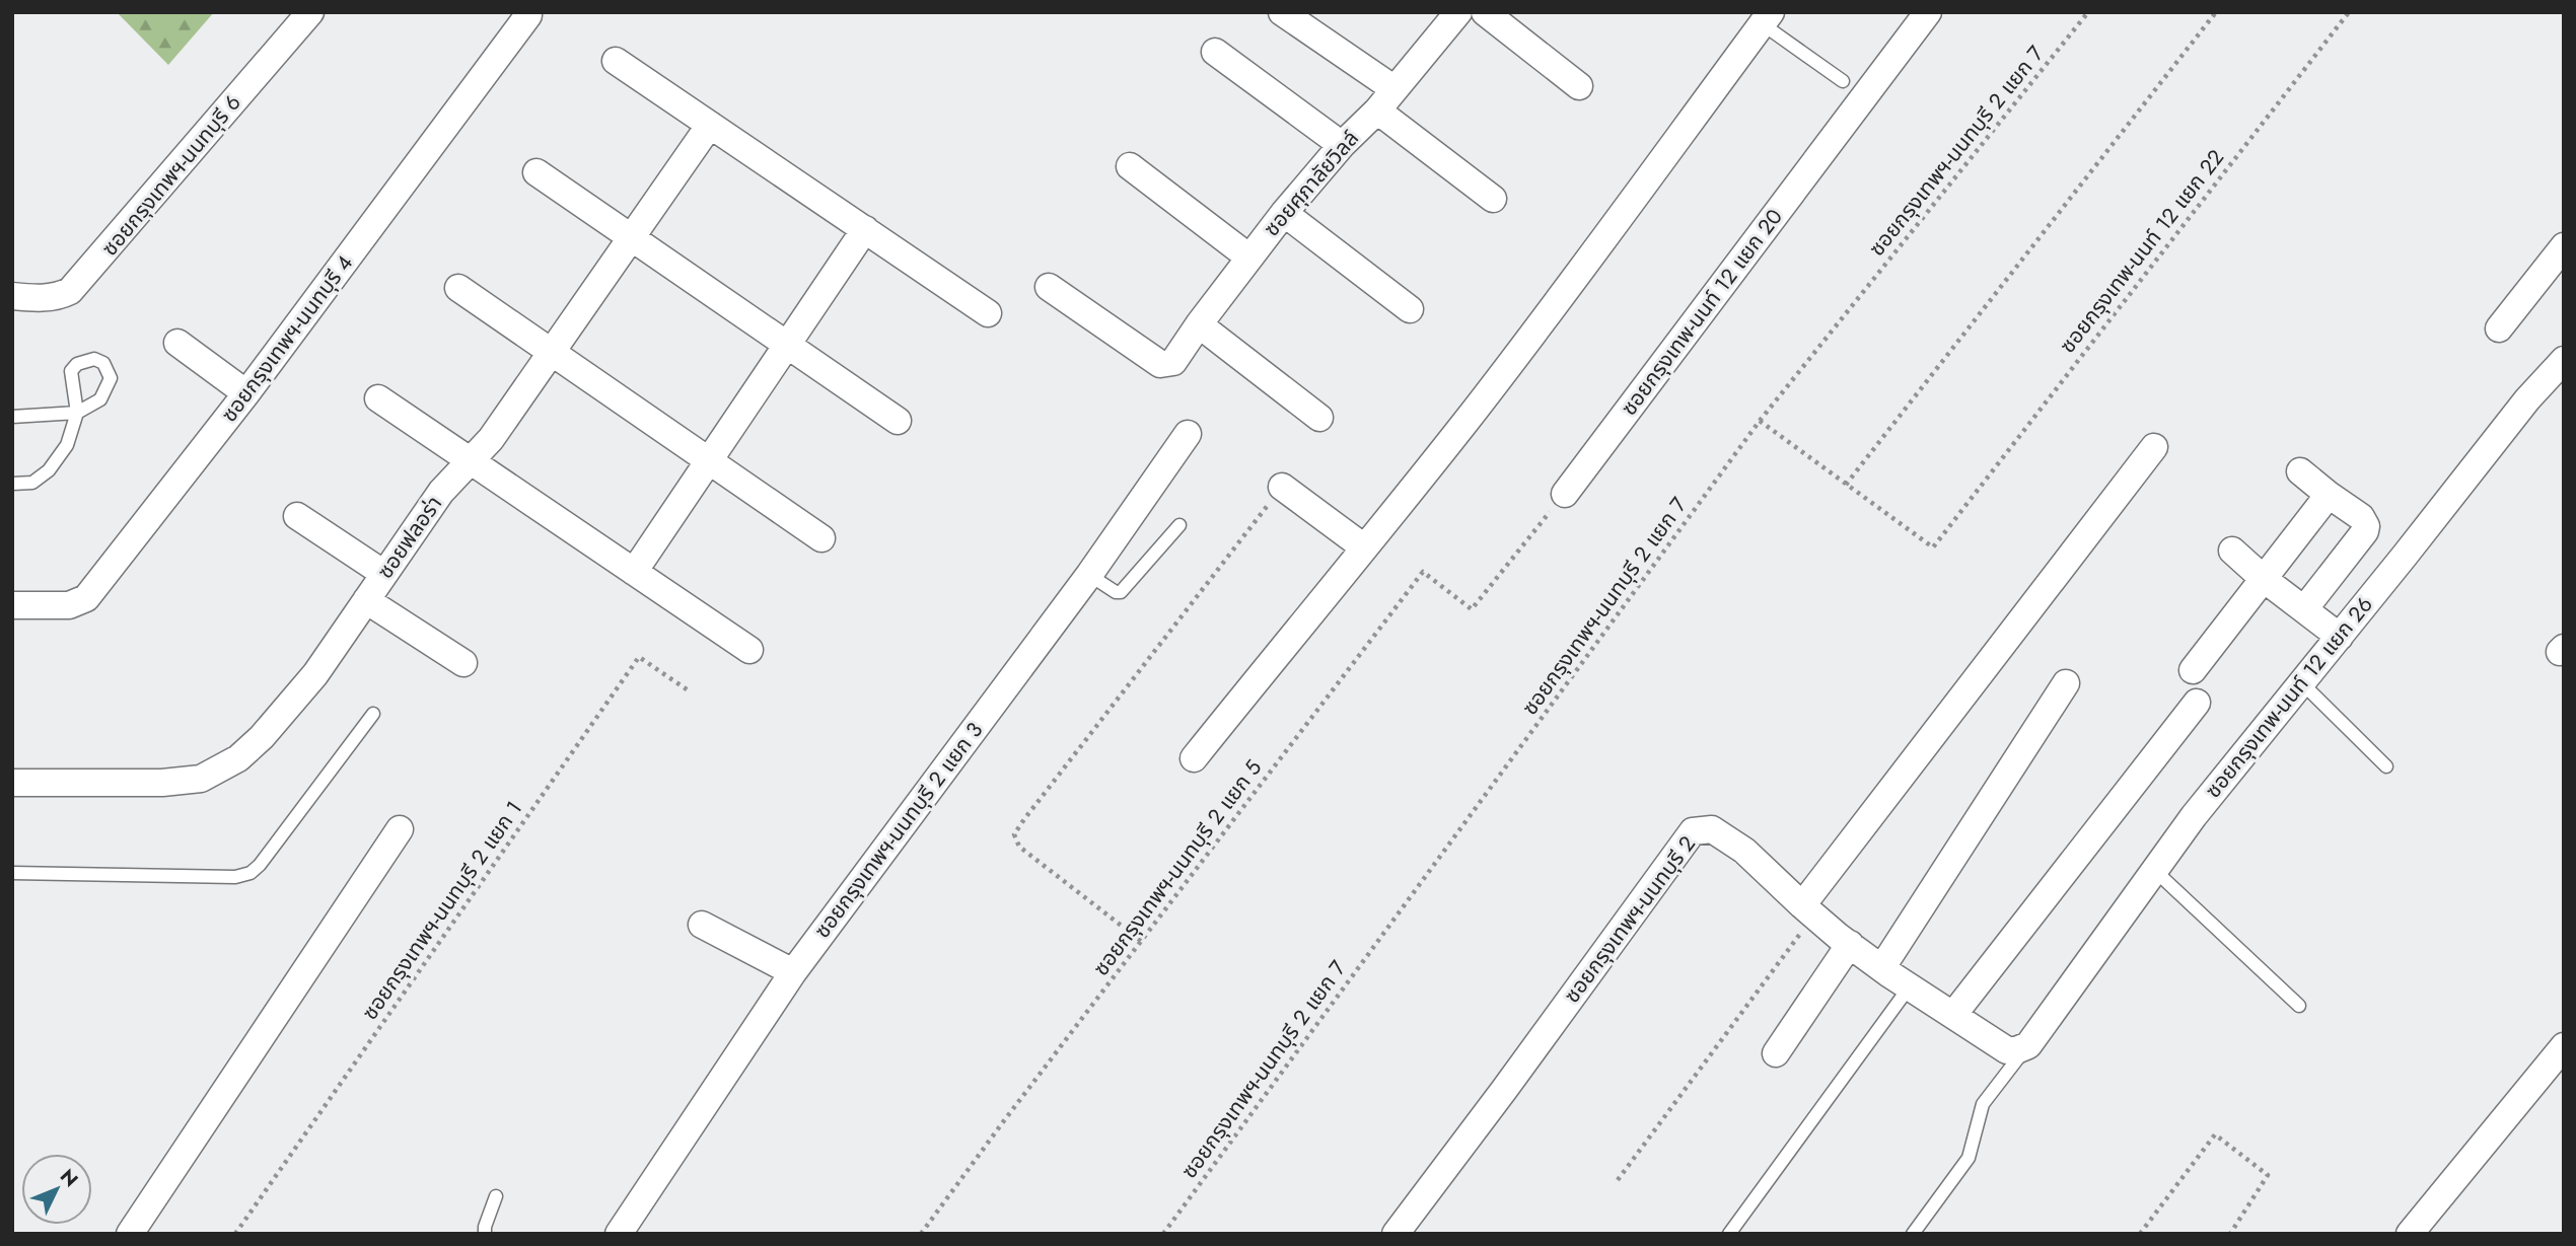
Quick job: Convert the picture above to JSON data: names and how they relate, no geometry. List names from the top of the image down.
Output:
{
  "streets": {
    "street": [
      "ซอยกรุงเทพฯ-นนทบุรี 6",
      "ซอยศุภาลัยวิลล์",
      "ซอยกรุงเทพ-นนท์ 12 แยก 20",
      "ซอยกรุงเทพฯ-นนทบุรี 4",
      "ซอยฟลอร่า",
      "ซอยกรุงเทพ-นนท์ 12 แยก 26",
      "ซอยกรุงเทพฯ-นนทบุรี 2 แยก 3",
      "ซอยกรุงเทพฯ-นนทบุรี 2"
    ],
    "path": [
      "ซอยกรุงเทพฯ-นนทบุรี 2 แยก 7",
      "ซอยกรุงเทพ-นนท์ 12 แยก 22",
      "ซอยกรุงเทพฯ-นนทบุรี 2 แยก 5",
      "ซอยกรุงเทพฯ-นนทบุรี 2 แยก 1"
    ]
  },
  "crossings": [
    ["ซอยกรุงเทพ-นนท์ 12 แยก 20", "ซอยกรุงเทพฯ-นนทบุรี 2 แยก 5"],
    ["ซอยกรุงเทพ-นนท์ 12 แยก 26", "ซอยกรุงเทพฯ-นนทบุรี 2"]
  ],
  "north": "top right"
}
